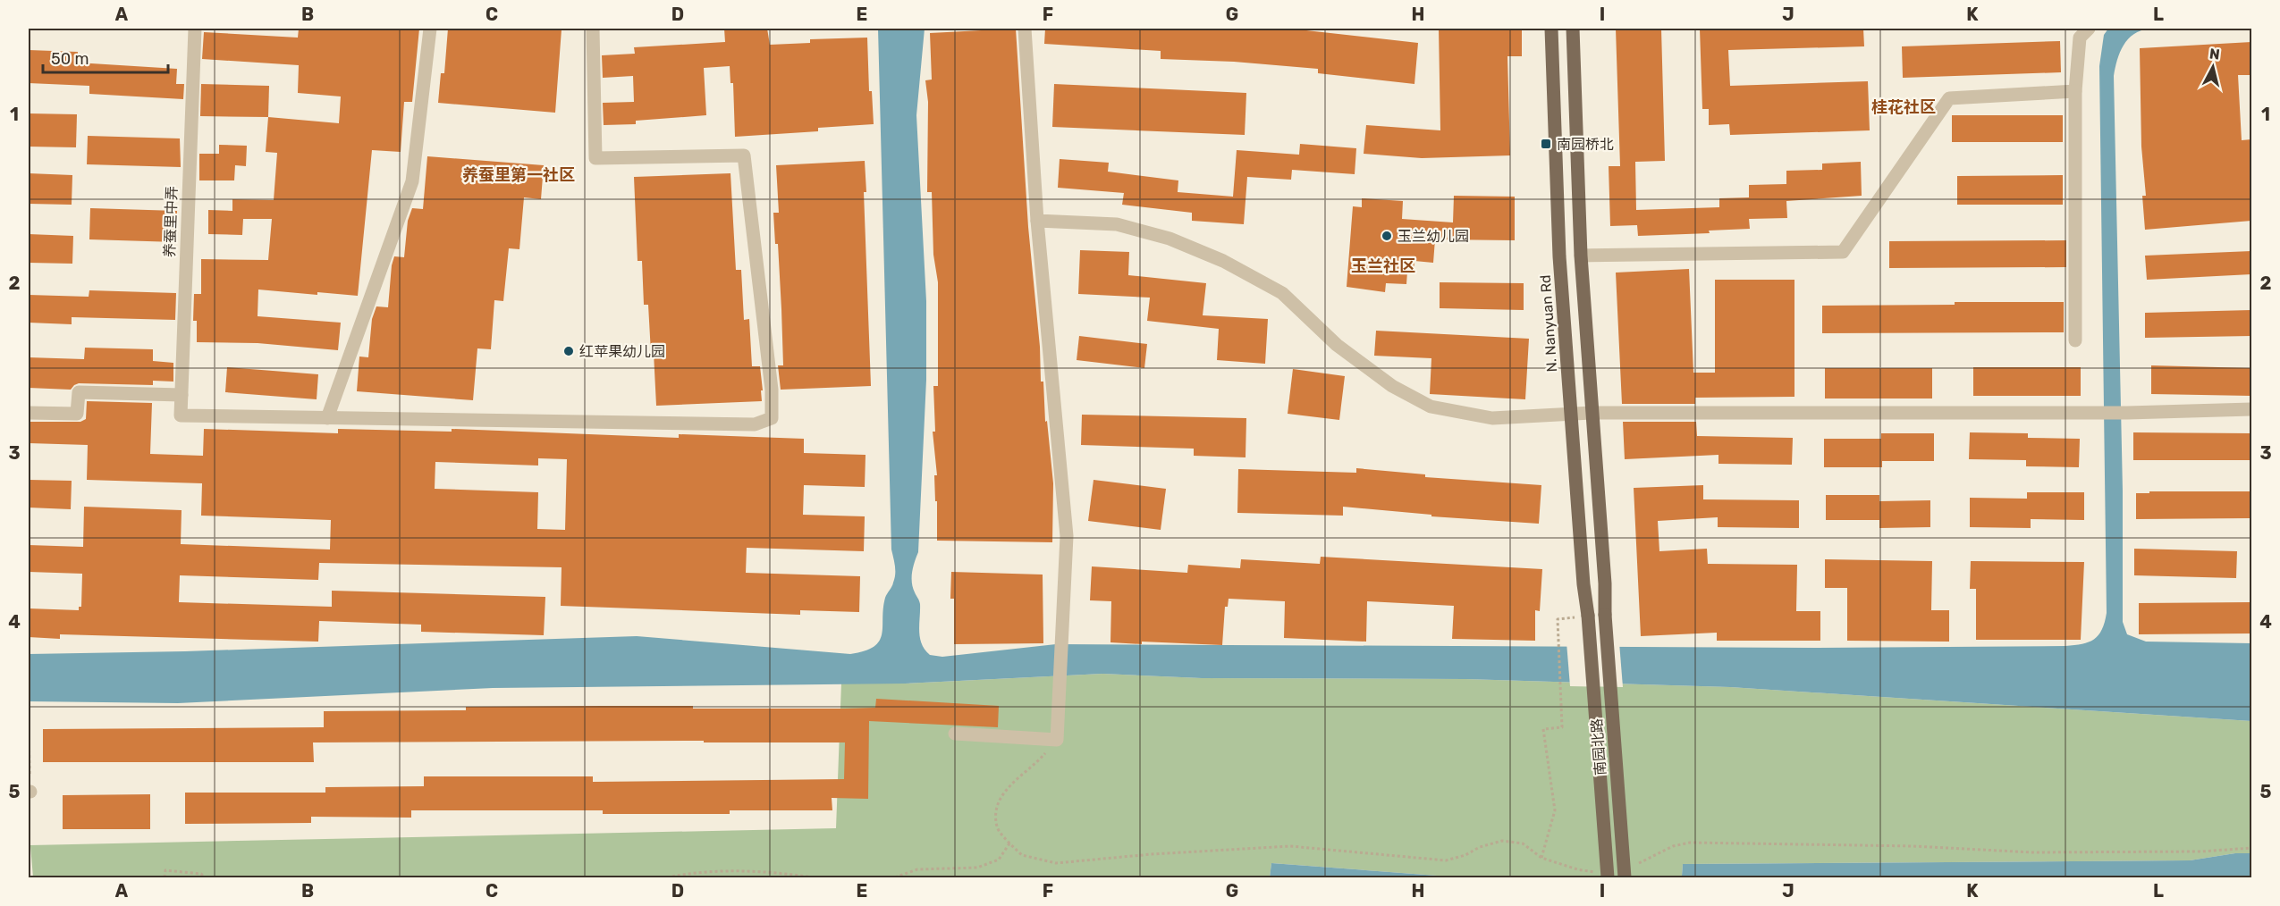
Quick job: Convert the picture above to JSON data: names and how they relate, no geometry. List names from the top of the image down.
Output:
{
  "streets": {
    "main road": ["N. Nanyuan Rd", "南园北路"],
    "street": ["养蚕里中弄"]
  },
  "crossings": [
    ["N. Nanyuan Rd", "南园北路"]
  ],
  "districts": ["桂花社区", "养蚕里第一社区", "玉兰社区"],
  "places": {
    "transit": ["南园桥北"],
    "other": ["玉兰幼儿园", "红苹果幼儿园"]
  },
  "scale_bar": "50 m",
  "north": "top",
  "grid": {
    "columns": [
      "A",
      "B",
      "C",
      "D",
      "E",
      "F",
      "G",
      "H",
      "I",
      "J",
      "K",
      "L"
    ],
    "rows": [
      "1",
      "2",
      "3",
      "4",
      "5"
    ]
  }
}
